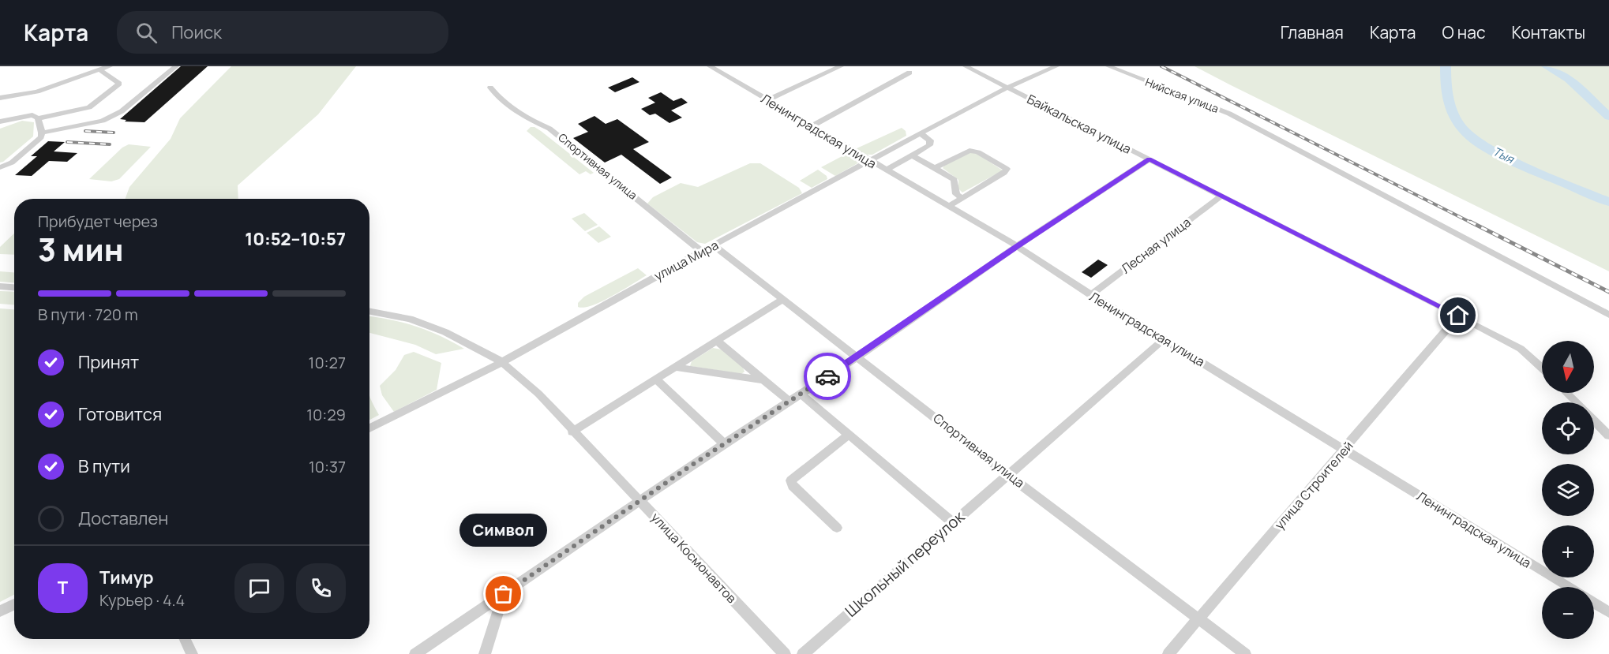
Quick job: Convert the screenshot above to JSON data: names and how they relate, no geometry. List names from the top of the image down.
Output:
{
  "streets": {
    "street": [
      "Нийская улица",
      "Байкальская улица",
      "Ленинградская улица",
      "Спортивная улица",
      "Лесная улица",
      "улица Мира",
      "улица Строителей",
      "улица Космонавтов",
      "Школьный переулок"
    ]
  },
  "crossings": [
    ["Байкальская улица", "Лесная улица"],
    ["Байкальская улица", "улица Мира"],
    ["Байкальская улица", "улица Строителей"],
    ["Ленинградская улица", "Лесная улица"],
    ["Ленинградская улица", "улица Мира"],
    ["Ленинградская улица", "улица Строителей"],
    ["Ленинградская улица", "Школьный переулок"],
    ["Спортивная улица", "улица Мира"],
    ["Спортивная улица", "улица Строителей"],
    ["Спортивная улица", "Школьный переулок"],
    ["улица Мира", "улица Космонавтов"]
  ],
  "water": ["Тыя"],
  "places": ["Символ"],
  "north": "bottom",
  "page": {
    "header": "Карта",
    "search": "Поиск",
    "nav": [
      "Главная",
      "Карта",
      "О нас",
      "Контакты"
    ],
    "heading": ["3 мин", "Прибудет через", "10:52–10:57"],
    "panel": ["Тимур", "Курьер · 4.4"],
    "bar": "В пути · 720 m",
    "list": [
      ["Принят", "10:27"],
      ["Готовится", "10:29"],
      ["В пути", "10:37"],
      "Доставлен"
    ],
    "map_buttons": ["+", "−"],
    "bubble": "Символ",
    "round": "Т"
  }
}
